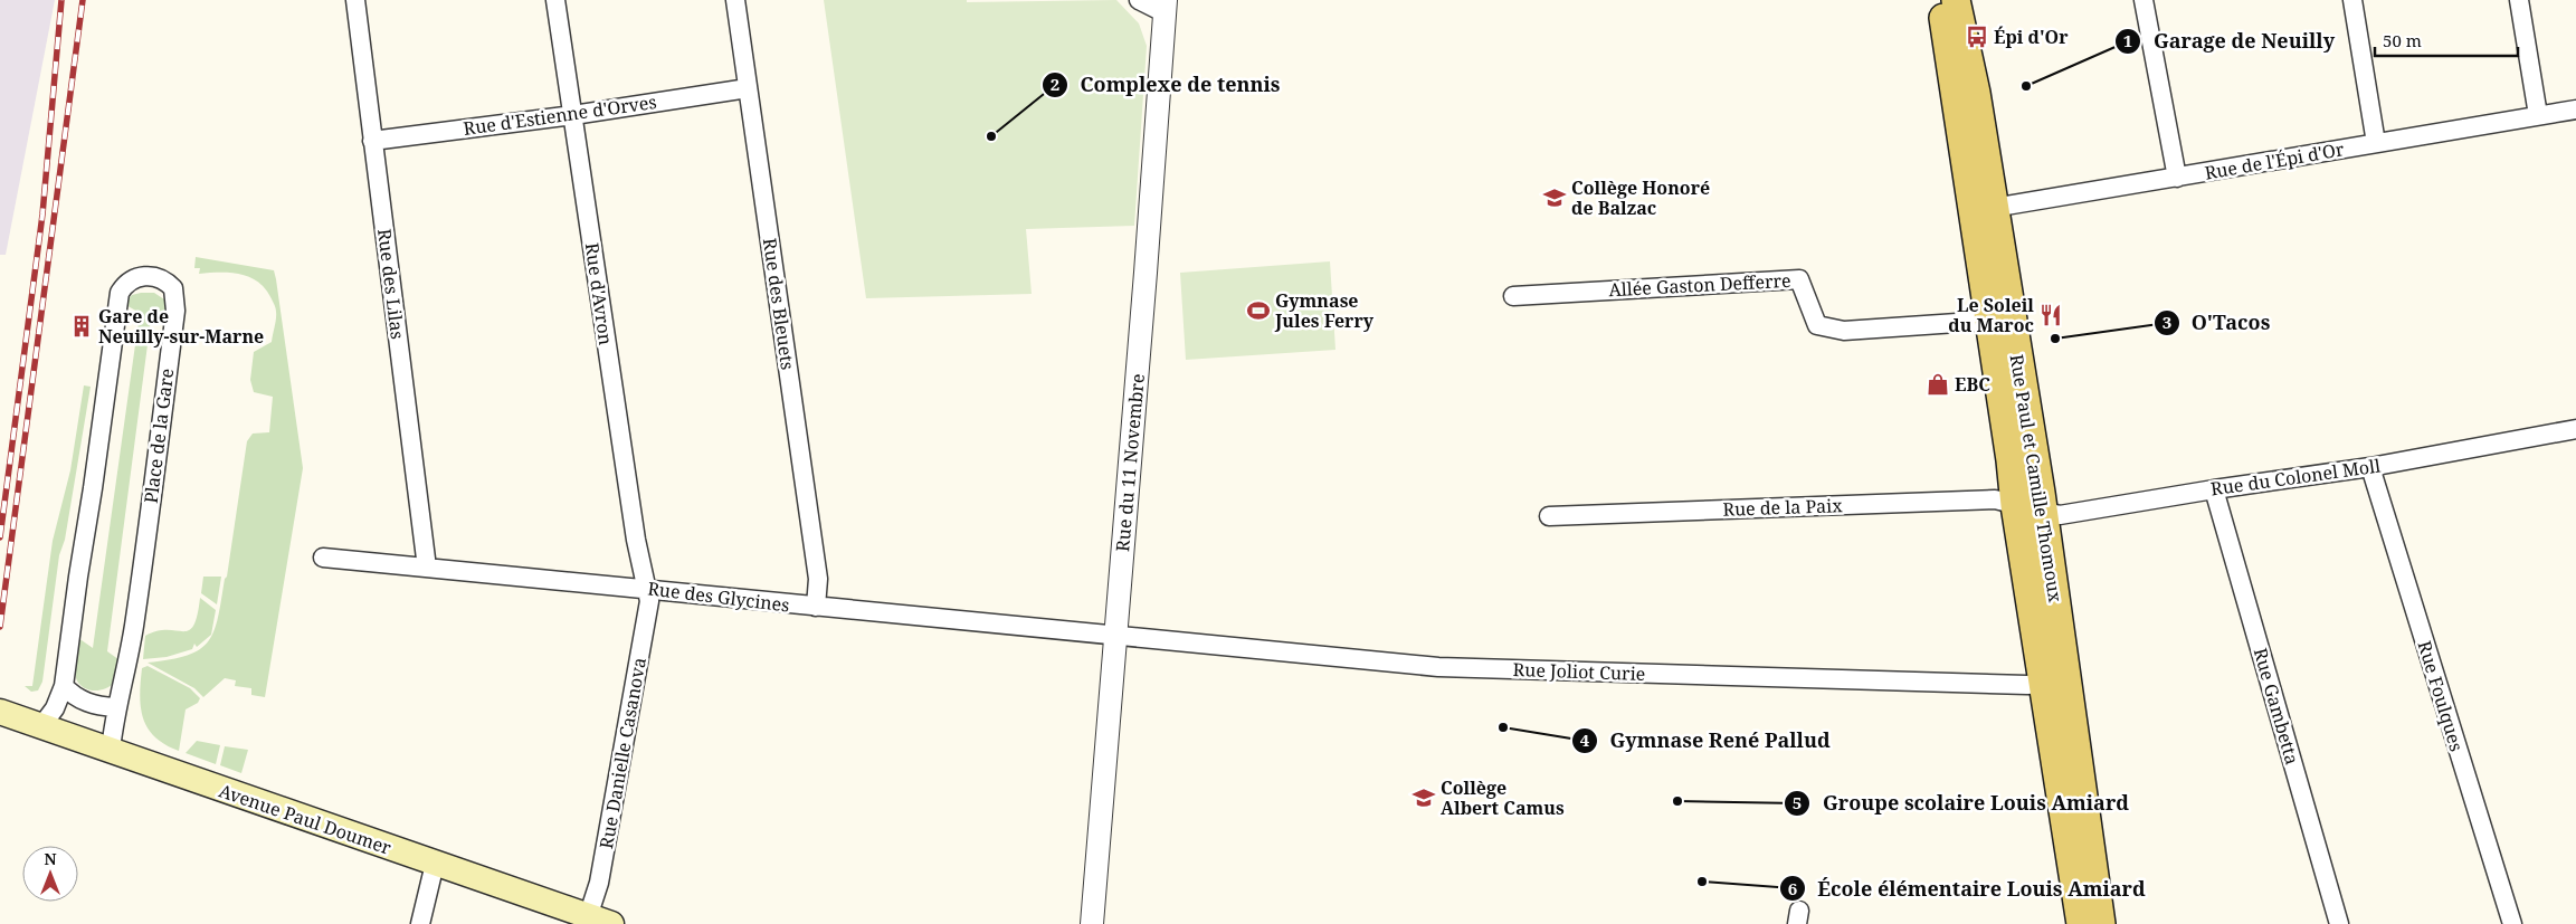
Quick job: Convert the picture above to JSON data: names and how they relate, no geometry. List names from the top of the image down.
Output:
{
  "streets": {
    "main road": ["Rue Paul et Camille Thomoux", "Avenue Paul Doumer"],
    "street": [
      "Rue d'Estienne d'Orves",
      "Rue de l'Épi d'Or",
      "Rue des Lilas",
      "Allée Gaston Defferre",
      "Rue d'Avron",
      "Rue des Bleuets",
      "Place de la Gare",
      "Rue du 11 Novembre",
      "Rue du Colonel Moll",
      "Rue de la Paix",
      "Rue des Glycines",
      "Rue Joliot Curie",
      "Rue Foulques",
      "Rue Gambetta",
      "Rue Danielle Casanova"
    ]
  },
  "crossings": [
    ["Rue d'Estienne d'Orves", "Rue des Lilas"],
    ["Rue d'Estienne d'Orves", "Rue d'Avron"],
    ["Rue d'Estienne d'Orves", "Rue des Bleuets"],
    ["Rue de l'Épi d'Or", "Rue Paul et Camille Thomoux"],
    ["Rue des Lilas", "Rue des Glycines"],
    ["Allée Gaston Defferre", "Rue Paul et Camille Thomoux"],
    ["Rue d'Avron", "Rue des Glycines"],
    ["Rue d'Avron", "Rue Danielle Casanova"],
    ["Rue des Bleuets", "Rue des Glycines"],
    ["Place de la Gare", "Avenue Paul Doumer"],
    ["Rue du 11 Novembre", "Rue des Glycines"],
    ["Rue du 11 Novembre", "Rue Joliot Curie"],
    ["Rue du Colonel Moll", "Rue Paul et Camille Thomoux"],
    ["Rue du Colonel Moll", "Rue de la Paix"],
    ["Rue du Colonel Moll", "Rue Foulques"],
    ["Rue du Colonel Moll", "Rue Gambetta"],
    ["Rue Paul et Camille Thomoux", "Rue de la Paix"],
    ["Rue Paul et Camille Thomoux", "Rue Joliot Curie"],
    ["Rue des Glycines", "Rue Joliot Curie"],
    ["Rue des Glycines", "Rue Danielle Casanova"],
    ["Rue Danielle Casanova", "Avenue Paul Doumer"]
  ],
  "places": {
    "bus stop": ["Épi d'Or"],
    "other": [
      "Garage de Neuilly",
      "Complexe de tennis",
      "O'Tacos",
      "Gymnase René Pallud",
      "Groupe scolaire Louis Amiard",
      "École élémentaire Louis Amiard"
    ],
    "school or university": ["Collège Honoré de Balzac", "Collège Albert Camus"],
    "sports": ["Gymnase Jules Ferry"],
    "restaurant": ["Le Soleil du Maroc"],
    "building": ["Gare de Neuilly-sur-Marne"],
    "shop": ["EBC"]
  },
  "scale_bar": "50 m",
  "north": "top"
}
